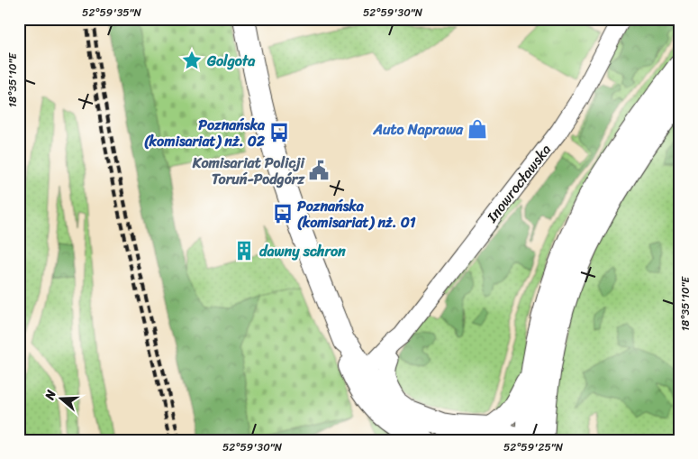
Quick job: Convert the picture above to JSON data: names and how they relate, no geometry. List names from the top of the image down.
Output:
{
  "streets": {
    "street": ["Inowrocławska"]
  },
  "places": {
    "place": ["Golgota"],
    "shop": ["Auto Naprawa"],
    "bus stop": ["Poznańska (komisariat) nż. 02", "Poznańska (komisariat) nż. 01"],
    "public building": ["Komisariat Policji Toruń-Podgórz"],
    "building": ["dawny schron"]
  },
  "north": "left",
  "coordinates": [
    "52°59'35\"N",
    "52°59'30\"N",
    "18°35'10\"E",
    "52°59'25\"N"
  ]
}
